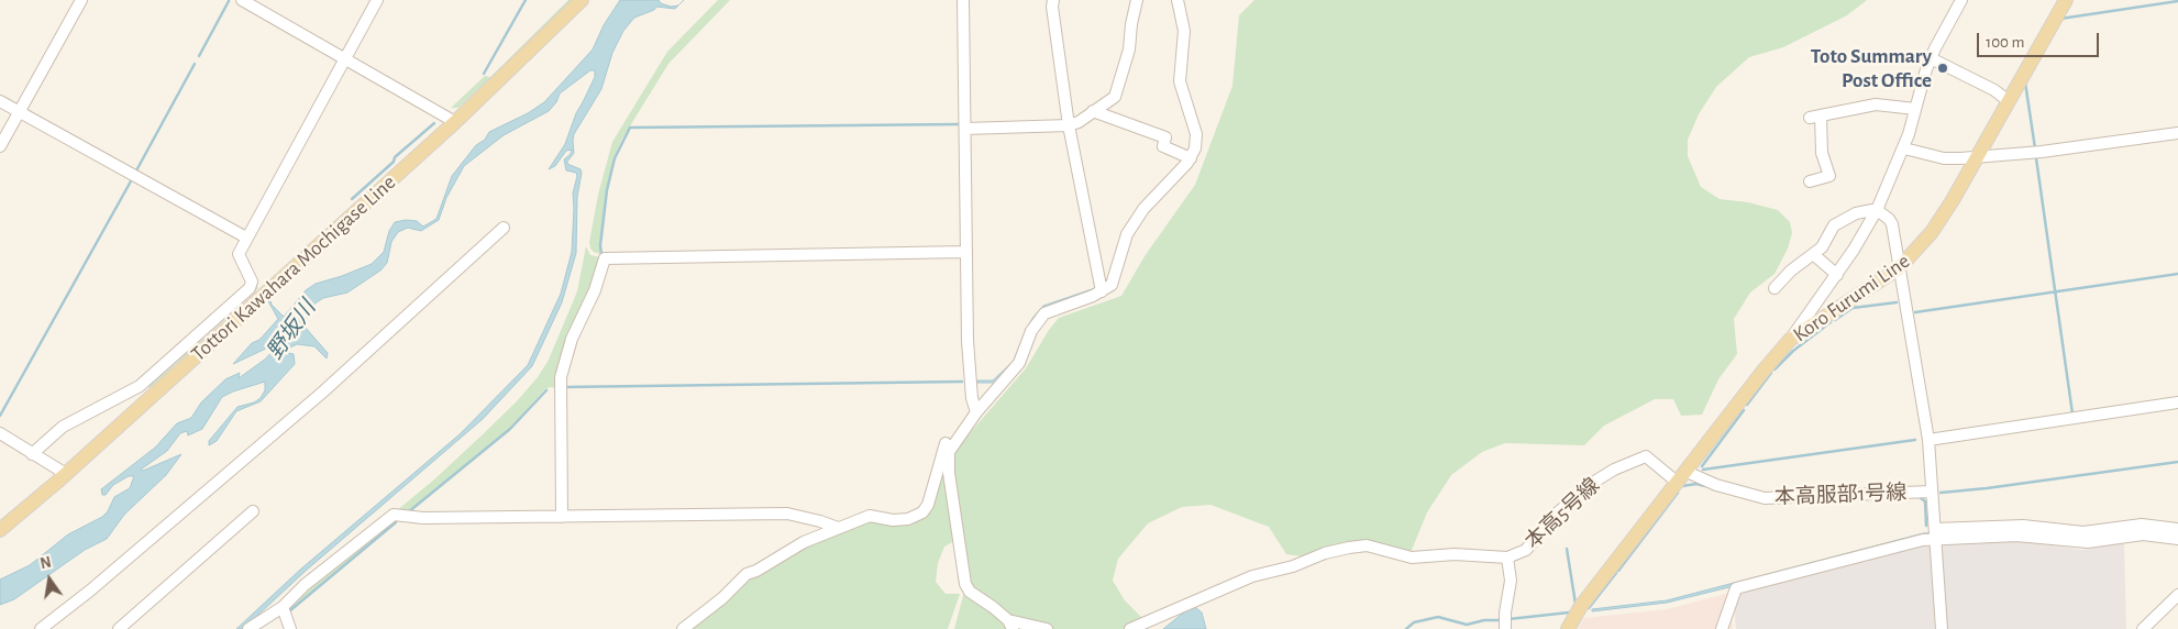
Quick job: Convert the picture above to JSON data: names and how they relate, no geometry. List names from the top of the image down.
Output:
{
  "streets": {
    "main road": ["Tottori Kawahara Mochigase Line", "Koro Furumi Line"],
    "street": ["本高服部1号線", "本高5号線"]
  },
  "crossings": [
    ["Koro Furumi Line", "本高服部1号線"],
    ["Koro Furumi Line", "本高5号線"],
    ["本高服部1号線", "本高5号線"]
  ],
  "water": ["野坂川"],
  "places": ["Toto Summary Post Office"],
  "scale_bar": "100 m",
  "north": "top"
}
